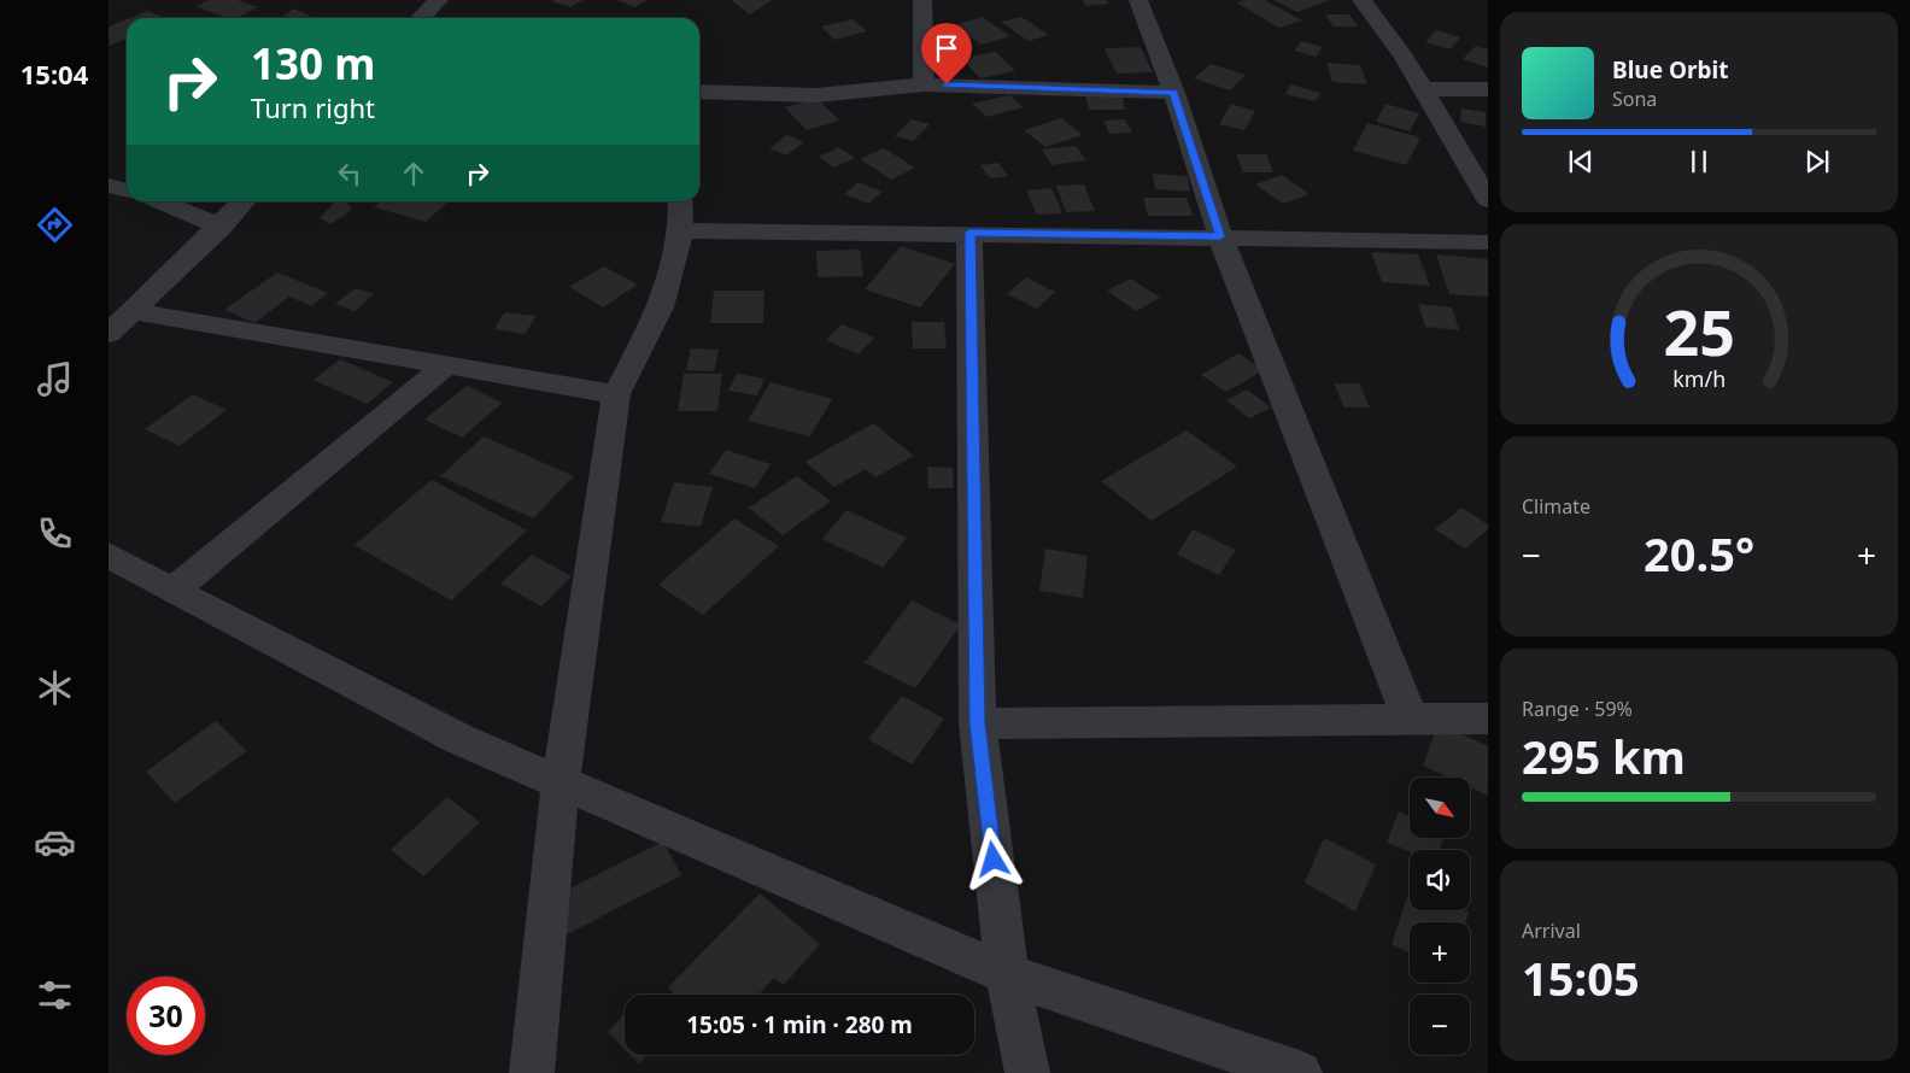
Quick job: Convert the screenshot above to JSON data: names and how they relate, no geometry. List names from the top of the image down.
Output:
{
  "north": "bottom right",
  "page": {
    "tabs": "15:04",
    "turn": ["130 m", "Turn right"],
    "song": ["Blue Orbit", "Sona"],
    "tile": [
      "Climate",
      ["Range · 59%", "295 km"],
      ["Arrival", "15:05"]
    ],
    "heat": ["−", "20.5°", "+"],
    "map_buttons": ["+", "−"],
    "limit": "30",
    "trip": "15:05 · 1 min · 280 m",
    "gauge": ["25", "km/h"]
  }
}
